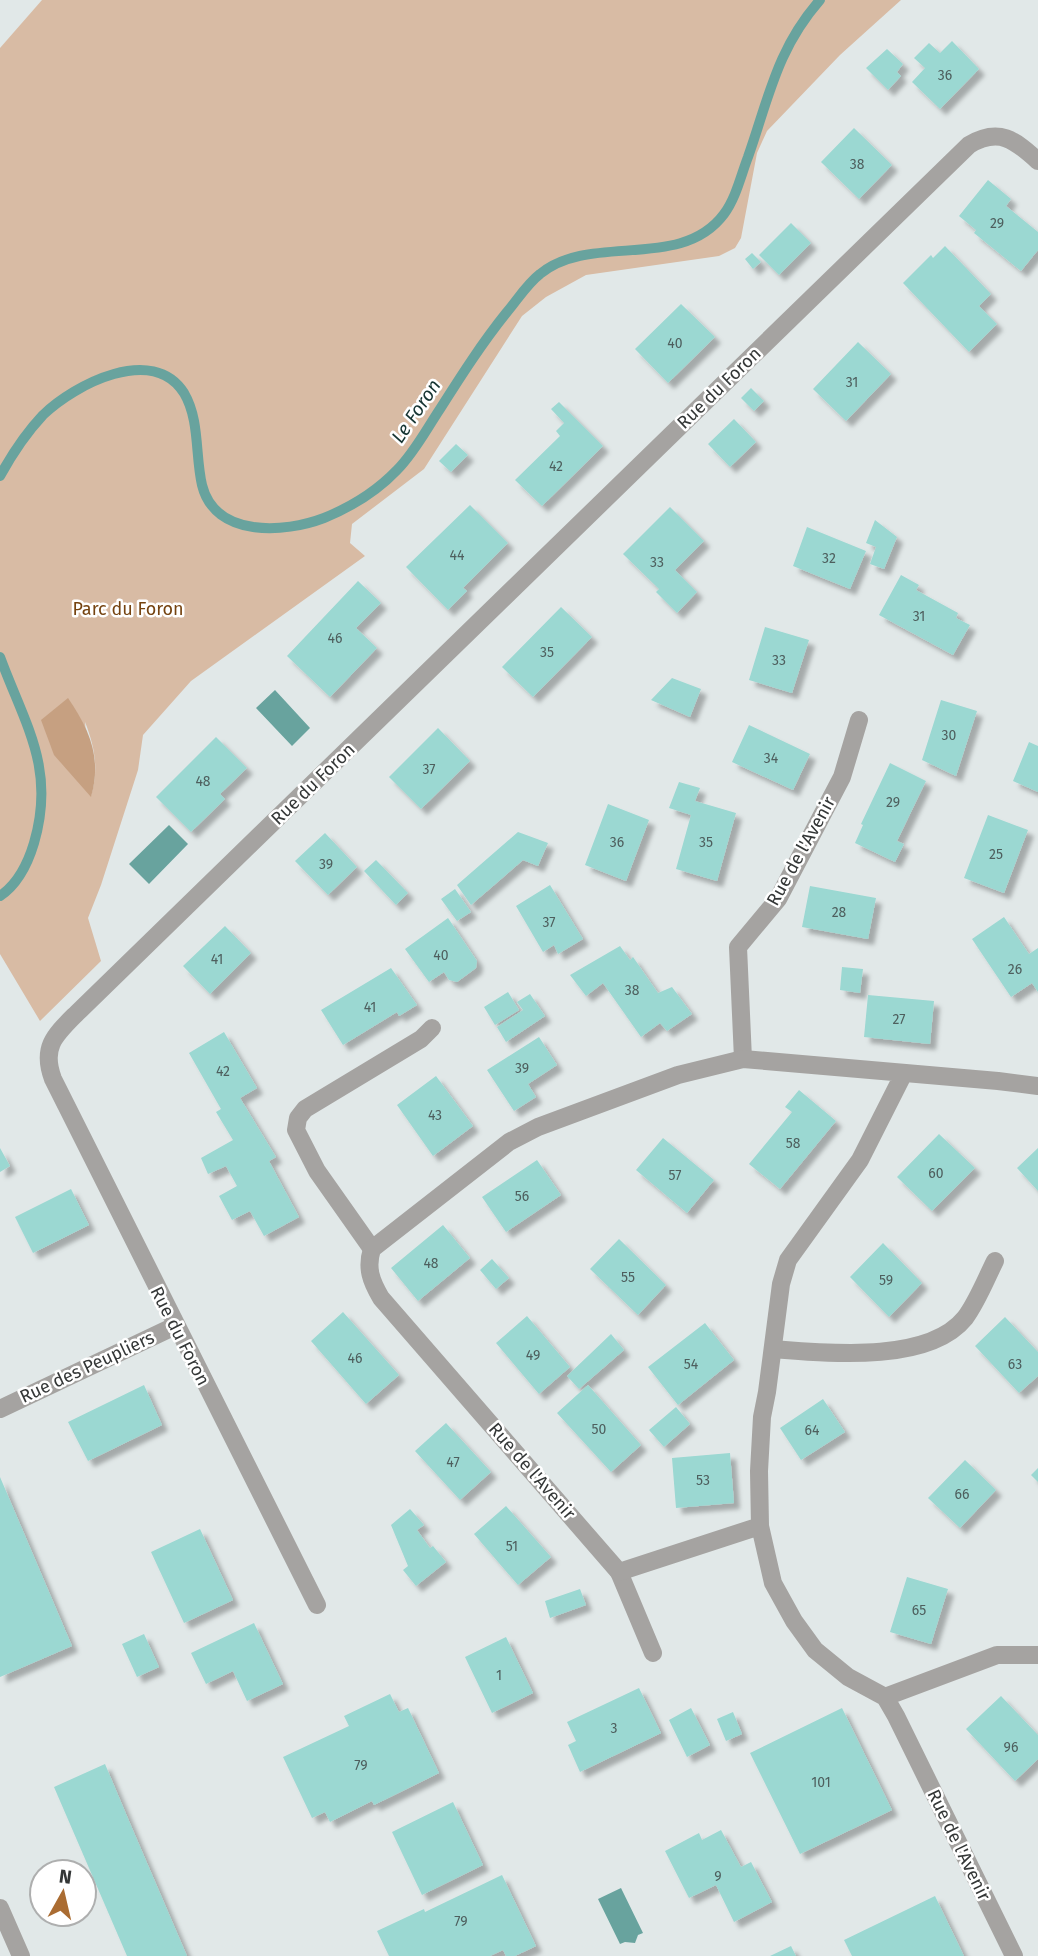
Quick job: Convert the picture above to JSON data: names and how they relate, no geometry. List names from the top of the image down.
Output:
{
  "streets": {
    "street": ["Rue du Foron", "Rue de l'Avenir", "Rue des Peupliers"]
  },
  "crossings": [
    ["Rue du Foron", "Rue des Peupliers"]
  ],
  "water": ["Le Foron"],
  "parks": ["Parc du Foron"],
  "house_numbers": [
    "36",
    "38",
    "29",
    "40",
    "31",
    "42",
    "44",
    "32",
    "33",
    "31",
    "46",
    "35",
    "33",
    "30",
    "34",
    "37",
    "48",
    "29",
    "36",
    "35",
    "25",
    "39",
    "28",
    "37",
    "40",
    "41",
    "26",
    "38",
    "41",
    "27",
    "39",
    "42",
    "43",
    "58",
    "60",
    "57",
    "56",
    "48",
    "55",
    "59",
    "49",
    "46",
    "54",
    "63",
    "50",
    "64",
    "47",
    "53",
    "66",
    "51",
    "65",
    "1",
    "3",
    "96",
    "79",
    "101",
    "9",
    "79"
  ],
  "north": "top"
}
